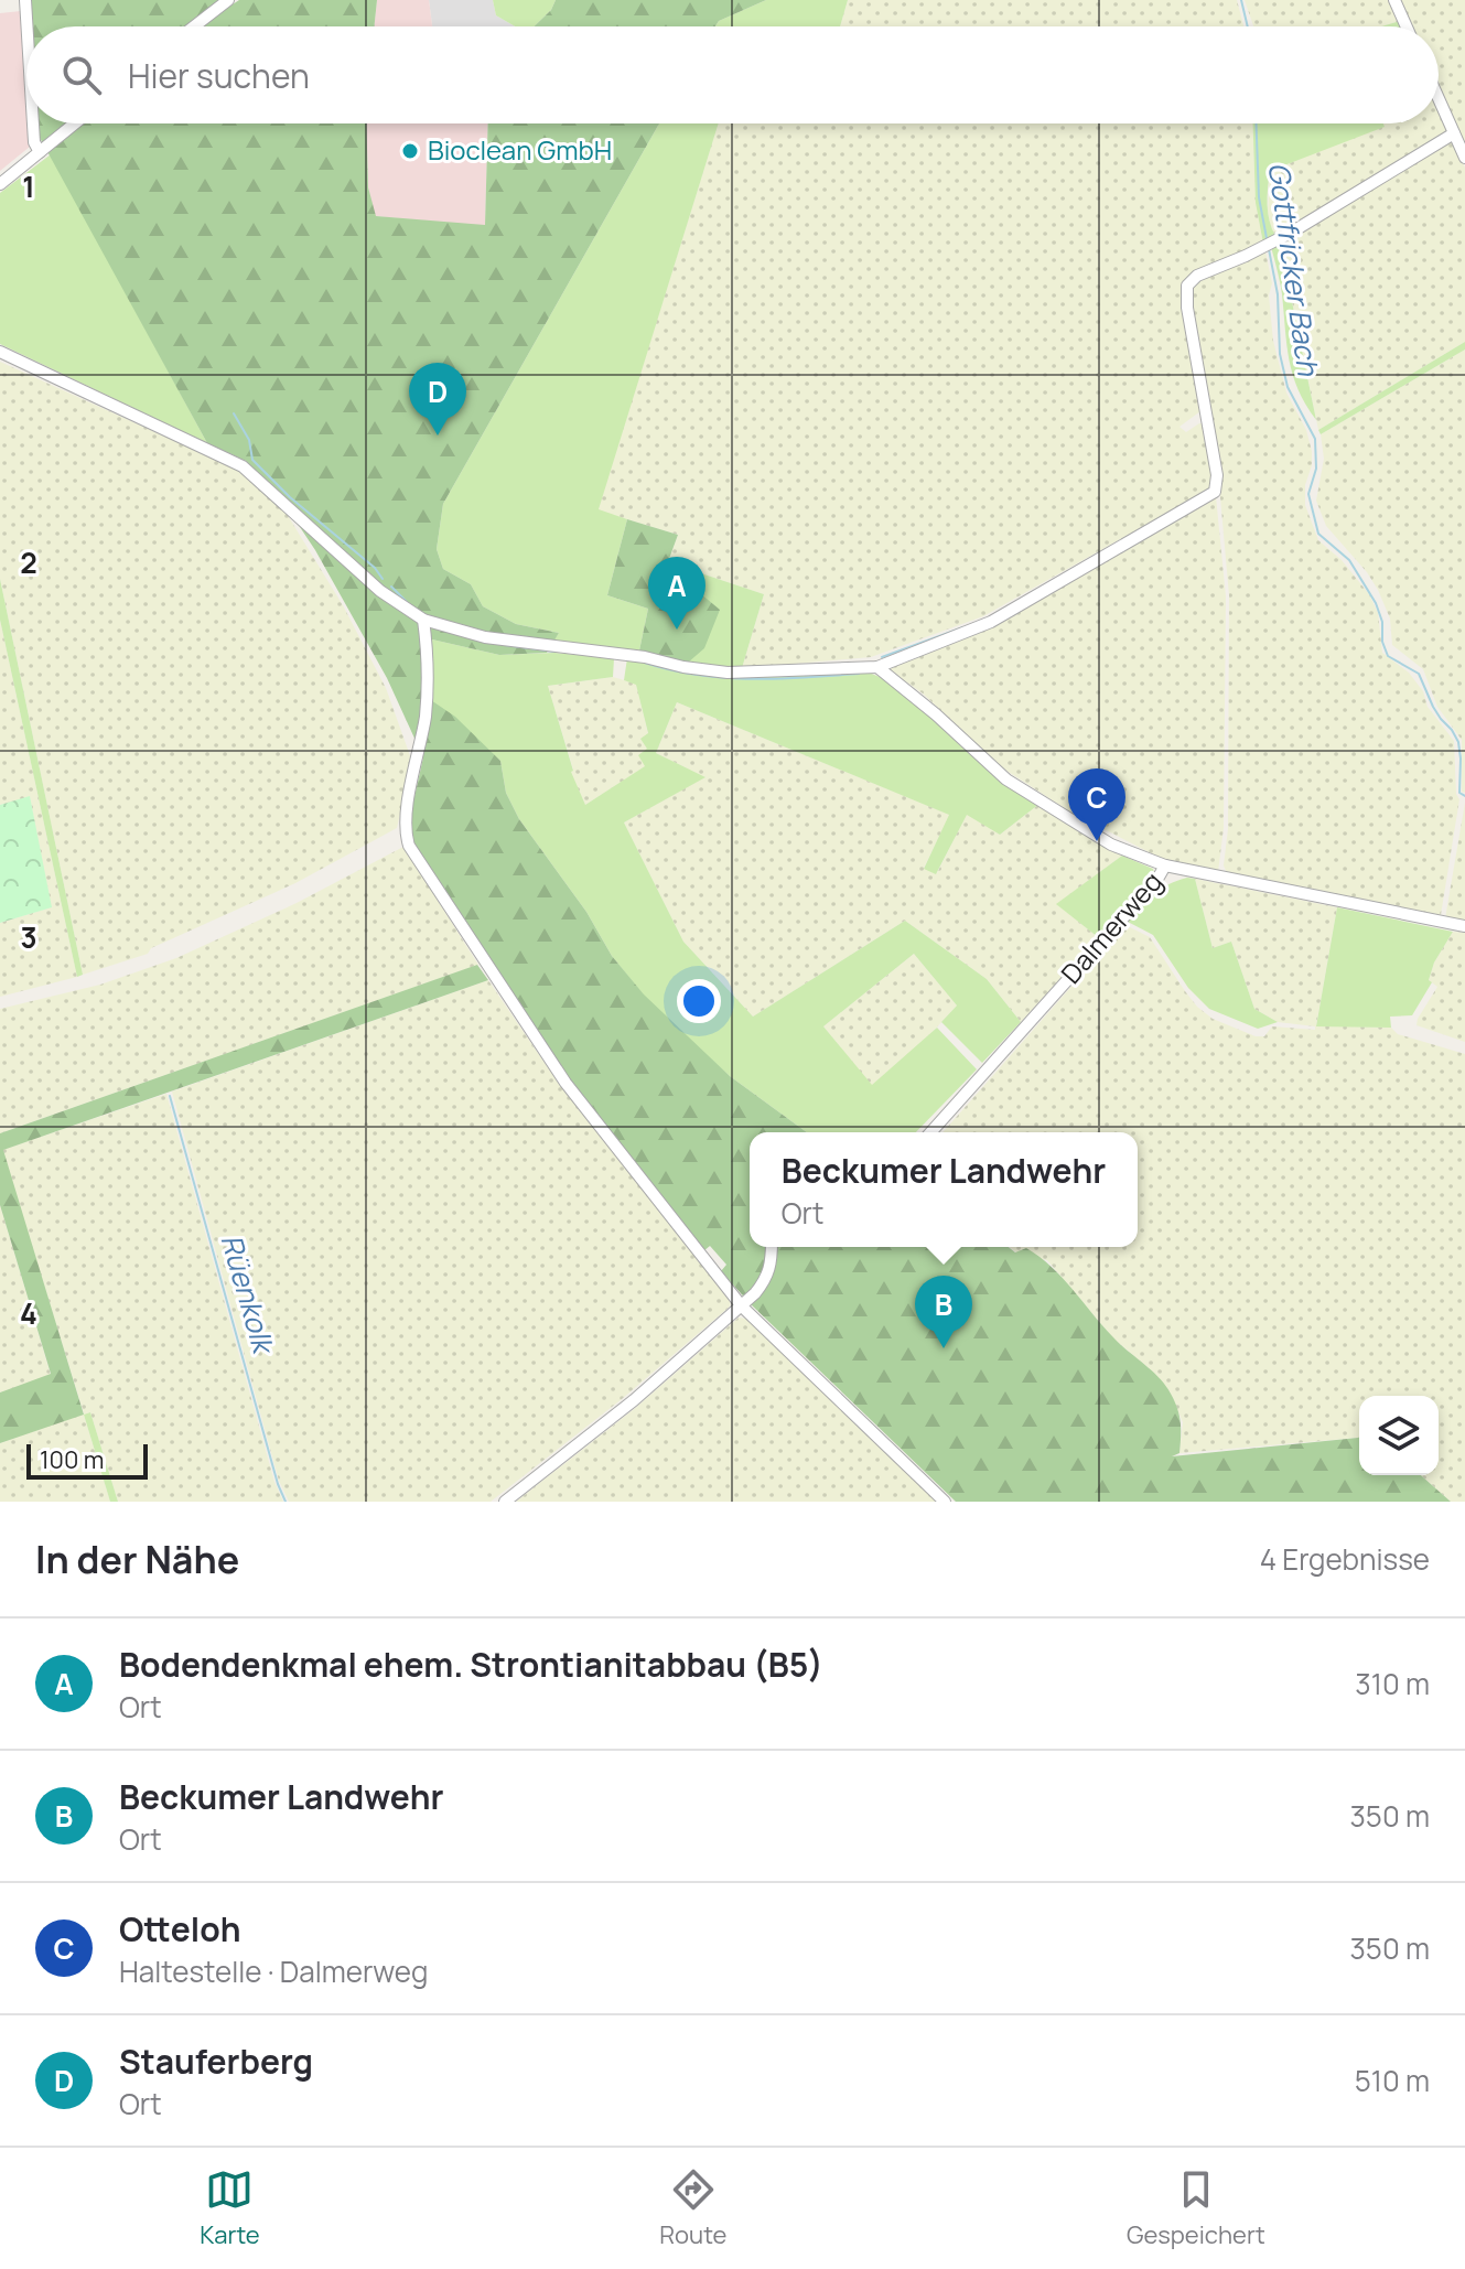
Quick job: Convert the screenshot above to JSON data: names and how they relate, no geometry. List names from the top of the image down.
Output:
{
  "streets": {
    "street": ["Dalmerweg"]
  },
  "water": ["Gottfricker Bach", "Rüenkolk"],
  "places": ["Bioclean GmbH"],
  "scale_bar": "100 m",
  "page": {
    "search": "Hier suchen",
    "pins": [
      "D",
      "A",
      "C",
      "B"
    ],
    "popup": ["Beckumer Landwehr", "Ort"],
    "scale": "100 m",
    "heading": ["In der Nähe", "4 Ergebnisse"],
    "list": [
      {
        "mark": "A",
        "name": "Bodendenkmal ehem. Strontianitabbau (B5)",
        "note": "Ort",
        "value": "310 m"
      },
      {
        "mark": "B",
        "name": "Beckumer Landwehr",
        "note": "Ort",
        "value": "350 m"
      },
      {
        "mark": "C",
        "name": "Otteloh",
        "note": "Haltestelle · Dalmerweg",
        "value": "350 m"
      },
      {
        "mark": "D",
        "name": "Stauferberg",
        "note": "Ort",
        "value": "510 m"
      }
    ],
    "nav": ["Karte", "Route", "Gespeichert"]
  },
  "grid": {
    "rows": [
      "1",
      "2",
      "3",
      "4"
    ]
  }
}
